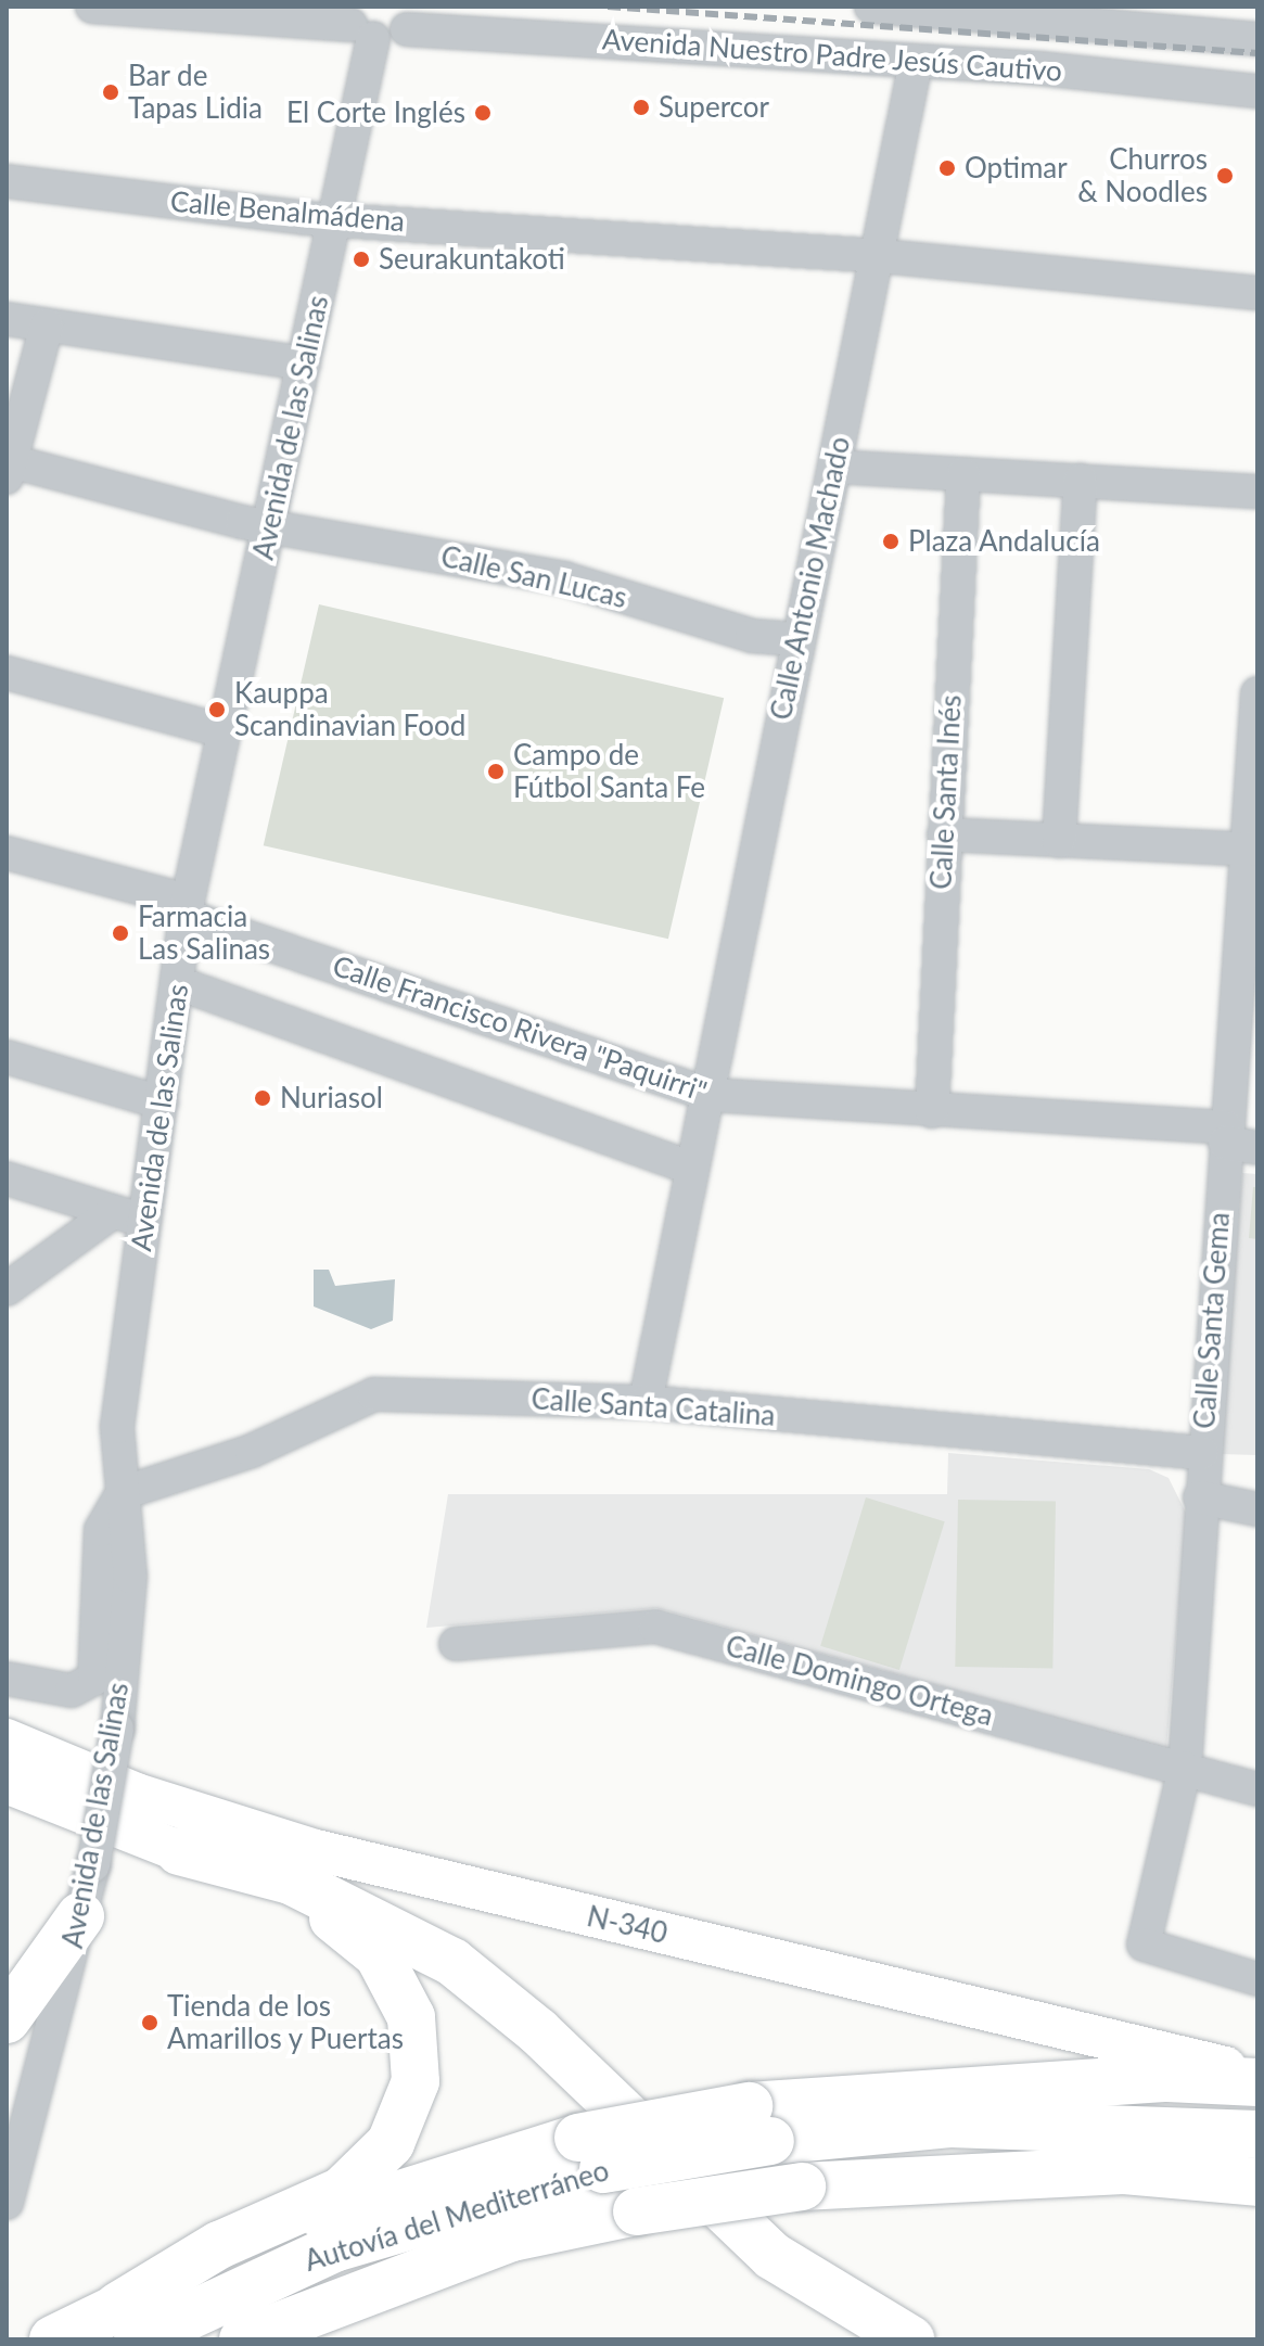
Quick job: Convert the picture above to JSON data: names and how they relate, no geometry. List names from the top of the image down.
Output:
{
  "streets": {
    "highway": ["Autovía del Mediterráneo"],
    "main road": ["N-340"],
    "street": [
      "Avenida Nuestro Padre Jesús Cautivo",
      "Calle Benalmádena",
      "Avenida de las Salinas",
      "Calle San Lucas",
      "Calle Antonio Machado",
      "Calle Santa Inés",
      "Calle Francisco Rivera \"Paquirri\"",
      "Calle Santa Gema",
      "Calle Santa Catalina",
      "Calle Domingo Ortega"
    ]
  },
  "crossings": [
    ["Avenida Nuestro Padre Jesús Cautivo", "Avenida de las Salinas"],
    ["Avenida Nuestro Padre Jesús Cautivo", "Calle Antonio Machado"],
    ["Calle Benalmádena", "Avenida de las Salinas"],
    ["Calle Benalmádena", "Calle Antonio Machado"],
    ["Avenida de las Salinas", "Calle San Lucas"],
    ["Avenida de las Salinas", "Calle Francisco Rivera \"Paquirri\""],
    ["Avenida de las Salinas", "Calle Santa Catalina"],
    ["Calle San Lucas", "Calle Antonio Machado"],
    ["Calle Antonio Machado", "Calle Francisco Rivera \"Paquirri\""],
    ["Calle Antonio Machado", "Calle Santa Catalina"],
    ["Calle Santa Inés", "Calle Francisco Rivera \"Paquirri\""],
    ["Calle Francisco Rivera \"Paquirri\"", "Calle Santa Gema"],
    ["Calle Santa Gema", "Calle Santa Catalina"],
    ["Calle Santa Gema", "Calle Domingo Ortega"]
  ],
  "places": [
    "Bar de Tapas Lidia",
    "Supercor",
    "El Corte Inglés",
    "Optimar",
    "Churros & Noodles",
    "Seurakuntakoti",
    "Plaza Andalucía",
    "Kauppa Scandinavian Food",
    "Campo de Fútbol Santa Fe",
    "Farmacia Las Salinas",
    "Nuriasol",
    "Tienda de los Amarillos y Puertas"
  ]
}
